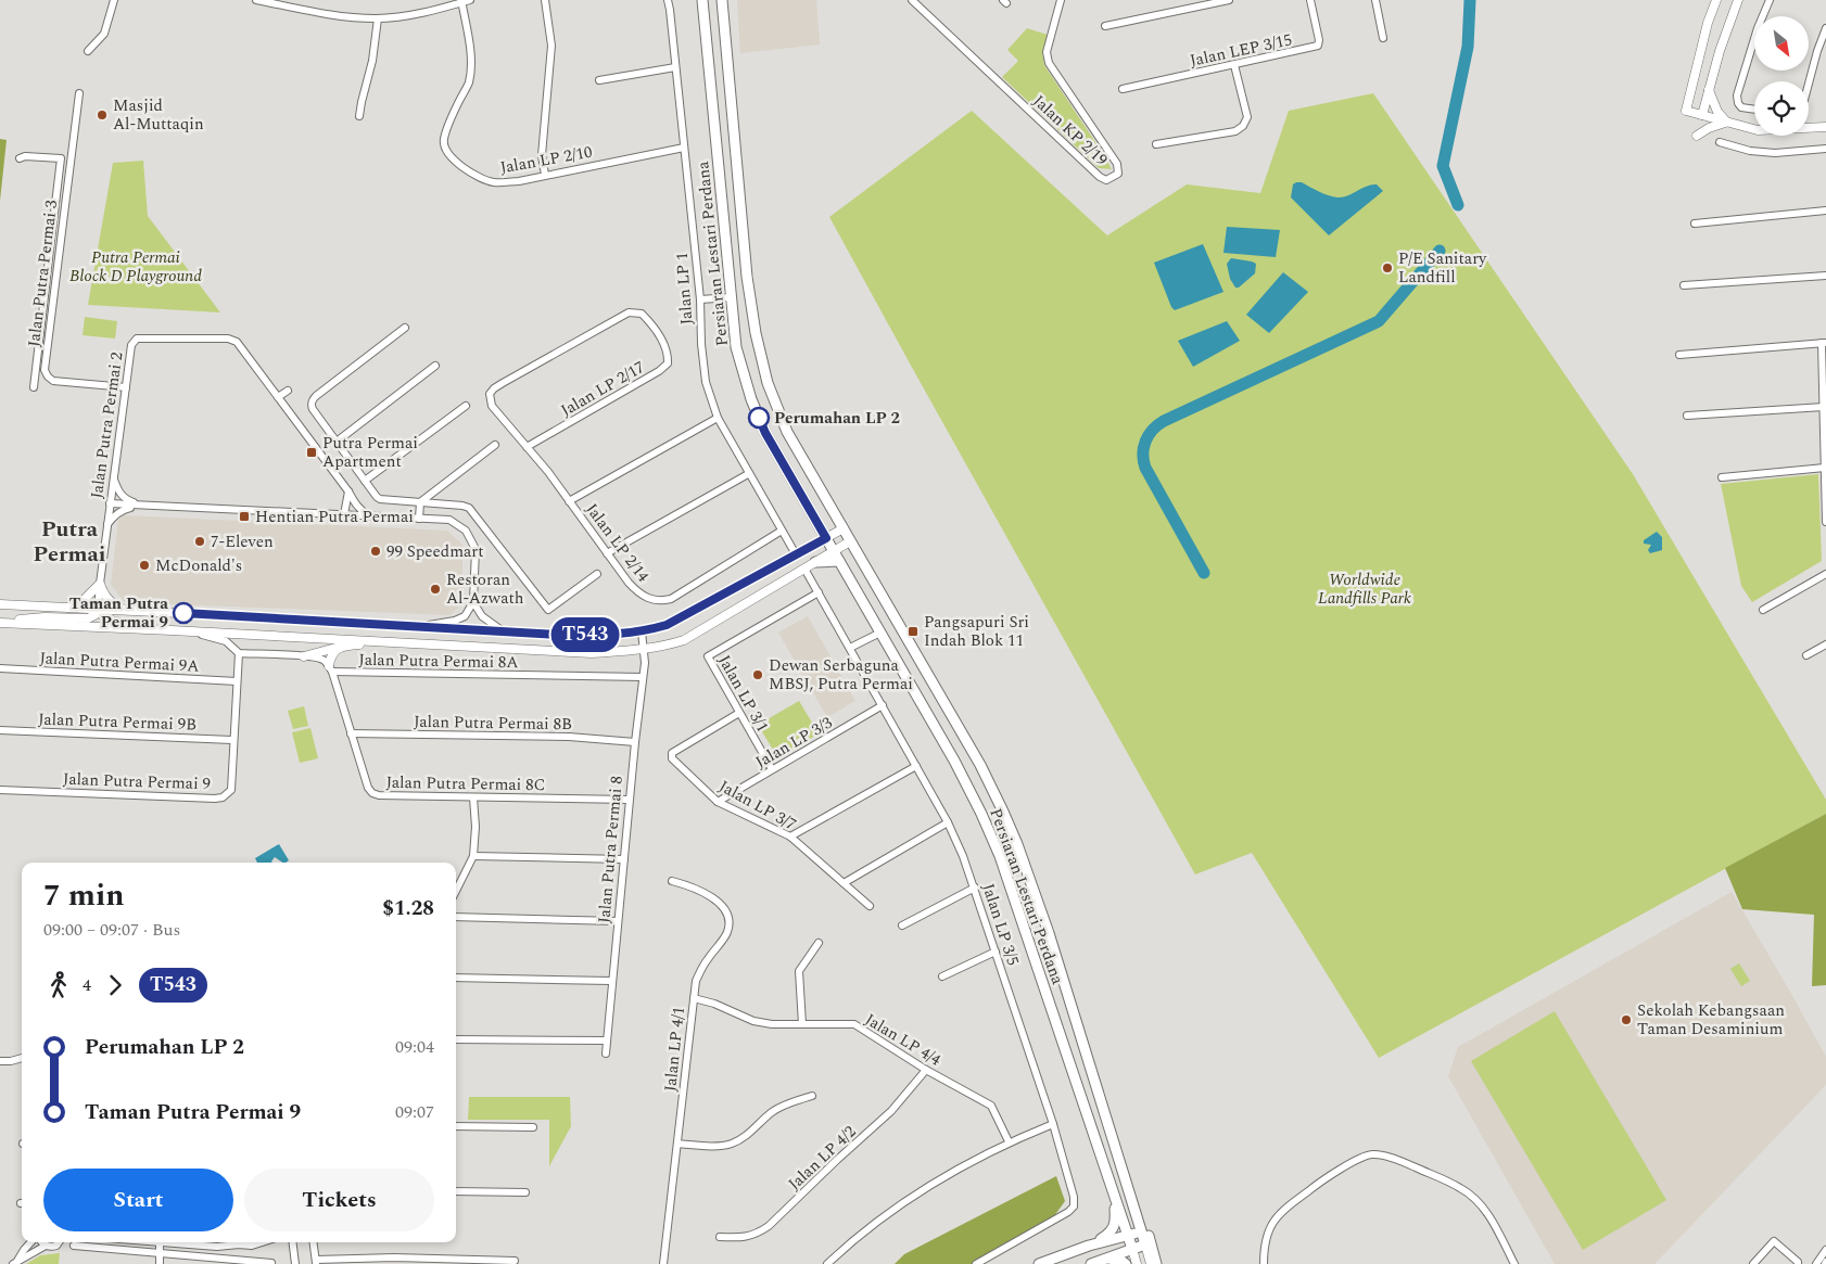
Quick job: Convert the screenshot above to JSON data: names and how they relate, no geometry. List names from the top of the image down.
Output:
{
  "streets": {
    "main road": ["Persiaran Lestari Perdana"],
    "street": [
      "Jalan LEP 3/15",
      "Jalan KP 2/19",
      "Jalan LP 2/10",
      "Jalan Putra Permai 3",
      "Jalan LP 1",
      "Jalan LP 2/17",
      "Jalan Putra Permai 2",
      "Jalan LP 2/14",
      "Jalan Putra Permai 8A",
      "Jalan Putra Permai 9A",
      "Jalan LP 3/1",
      "Jalan Putra Permai 9B",
      "Jalan Putra Permai 8B",
      "Jalan LP 3/3",
      "Jalan Putra Permai 9",
      "Jalan Putra Permai 8C",
      "Jalan LP 3/7",
      "Jalan Putra Permai 8",
      "Jalan LP 3/5",
      "Jalan LP 4/4",
      "Jalan LP 4/1",
      "Jalan LP 4/2"
    ]
  },
  "crossings": [
    ["Jalan LP 2/10", "Jalan LP 1"],
    ["Jalan Putra Permai 3", "Jalan Putra Permai 2"],
    ["Jalan LP 1", "Jalan LP 2/14"],
    ["Jalan LP 2/17", "Jalan LP 2/14"],
    ["Jalan Putra Permai 8A", "Jalan Putra Permai 9"],
    ["Jalan Putra Permai 8A", "Jalan Putra Permai 8C"],
    ["Jalan Putra Permai 8A", "Jalan Putra Permai 8"],
    ["Jalan Putra Permai 9A", "Jalan Putra Permai 9"],
    ["Jalan LP 3/1", "Jalan LP 3/3"],
    ["Jalan LP 3/1", "Jalan LP 3/7"],
    ["Jalan LP 3/1", "Jalan LP 3/5"],
    ["Jalan Putra Permai 9B", "Jalan Putra Permai 9"],
    ["Jalan Putra Permai 8B", "Jalan Putra Permai 8C"],
    ["Jalan Putra Permai 8B", "Jalan Putra Permai 8"],
    ["Jalan LP 3/3", "Jalan LP 3/7"],
    ["Jalan LP 3/3", "Jalan LP 3/5"],
    ["Jalan Putra Permai 8C", "Jalan Putra Permai 8"],
    ["Jalan LP 4/4", "Jalan LP 4/1"],
    ["Jalan LP 4/4", "Jalan LP 4/2"]
  ],
  "districts": ["Putra Permai"],
  "parks": ["Putra Permai Block D Playground", "Worldwide Landfills Park"],
  "places": {
    "other": [
      "Masjid Al-Muttaqin",
      "P/E Sanitary Landfill",
      "Perumahan LP 2",
      "7-Eleven",
      "99 Speedmart",
      "McDonald's",
      "Restoran Al-Azwath",
      "Taman Putra Permai 9",
      "Dewan Serbaguna MBSJ, Putra Permai",
      "Sekolah Kebangsaan Taman Desaminium"
    ],
    "transit": ["Putra Permai Apartment", "Hentian Putra Permai", "Pangsapuri Sri Indah Blok 11"]
  },
  "lines": ["bus line T543"],
  "north": "bottom right",
  "page": {
    "on_map": "T543",
    "heading": ["7 min", "09:00 – 09:07 · Bus", "$1.28"],
    "legs": ["4", "T543"],
    "list": [
      {
        "name": "Perumahan LP 2",
        "value": "09:04"
      },
      {
        "name": "Taman Putra Permai 9",
        "value": "09:07"
      }
    ],
    "buttons": ["Start", "Tickets"]
  }
}
